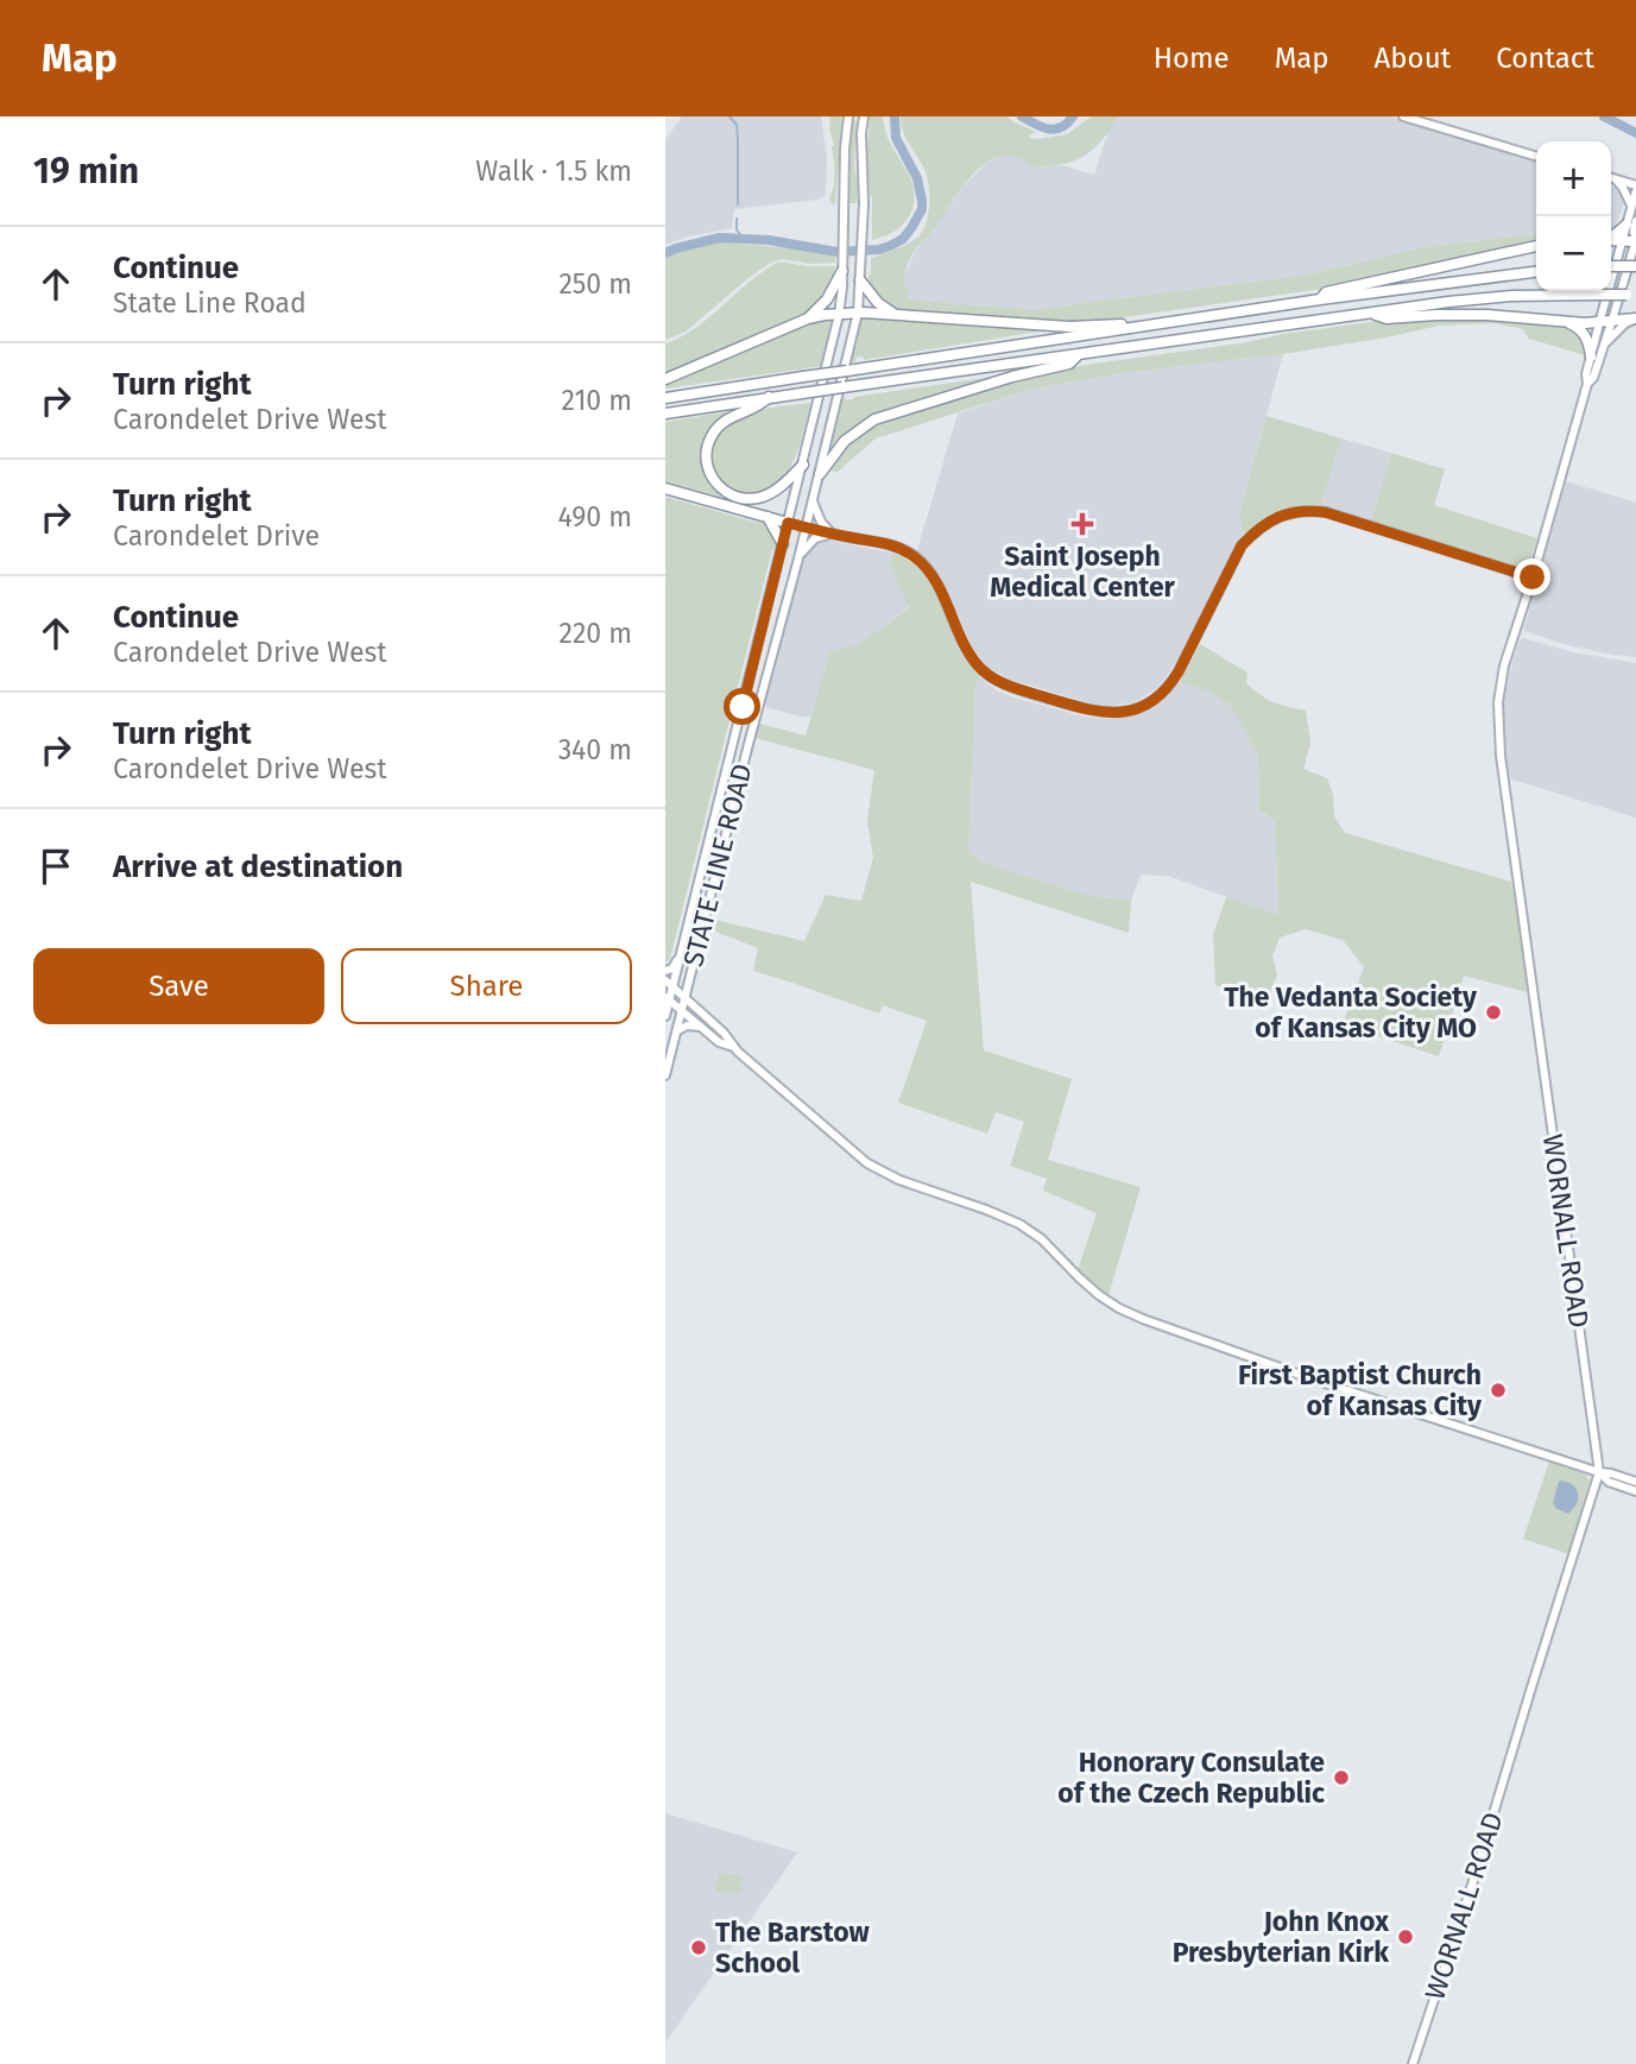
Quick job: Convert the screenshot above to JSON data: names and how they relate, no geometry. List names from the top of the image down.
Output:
{
  "streets": {
    "main road": ["STATE LINE ROAD", "WORNALL ROAD"]
  },
  "places": {
    "health": ["Saint Joseph Medical Center"],
    "other": [
      "The Vedanta Society of Kansas City MO",
      "First Baptist Church of Kansas City",
      "Honorary Consulate of the Czech Republic",
      "John Knox Presbyterian Kirk",
      "The Barstow School"
    ]
  },
  "page": {
    "header": "Map",
    "nav": [
      "Home",
      "Map",
      "About",
      "Contact"
    ],
    "heading": ["19 min", "Walk · 1.5 km"],
    "map_buttons": ["+", "−"],
    "list": [
      ["Continue", "State Line Road", "250 m"],
      ["Turn right", "Carondelet Drive West", "210 m"],
      ["Turn right", "Carondelet Drive", "490 m"],
      ["Continue", "Carondelet Drive West", "220 m"],
      ["Turn right", "Carondelet Drive West", "340 m"],
      "Arrive at destination"
    ],
    "buttons": ["Save", "Share"]
  }
}
